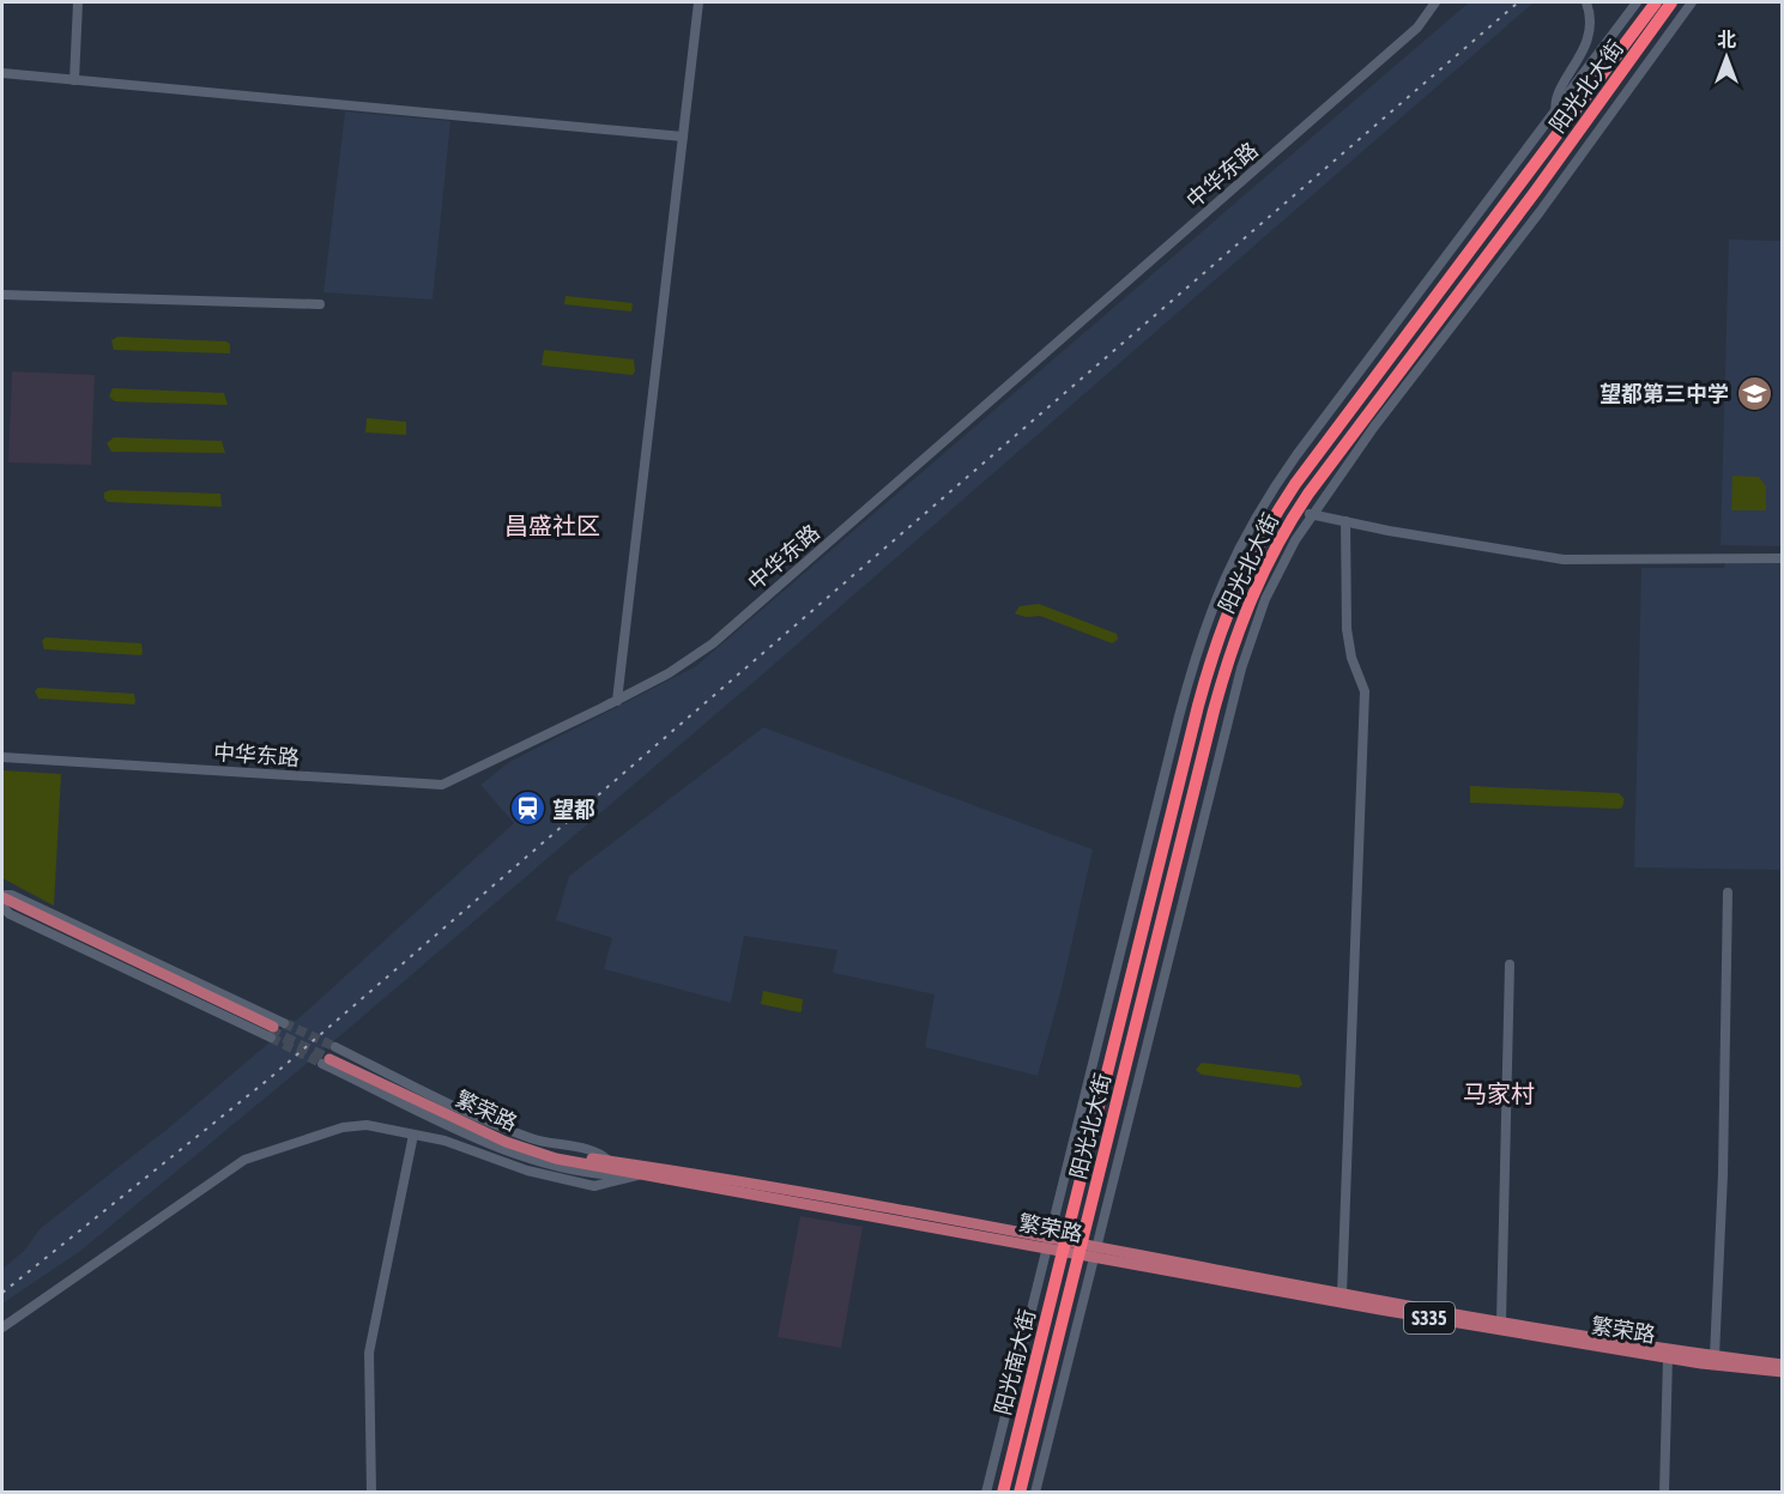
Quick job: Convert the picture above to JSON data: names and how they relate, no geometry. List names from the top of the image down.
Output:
{
  "streets": {
    "highway": ["阳光北大街", "阳光南大街"],
    "main road": ["繁荣路", "S335"],
    "street": ["中华东路"]
  },
  "crossings": [
    ["阳光北大街", "繁荣路"],
    ["阳光北大街", "阳光南大街"],
    ["繁荣路", "阳光南大街"]
  ],
  "districts": ["昌盛社区", "马家村"],
  "places": {
    "school or university": ["望都第三中学"],
    "station": ["望都"]
  },
  "north": "top"
}
